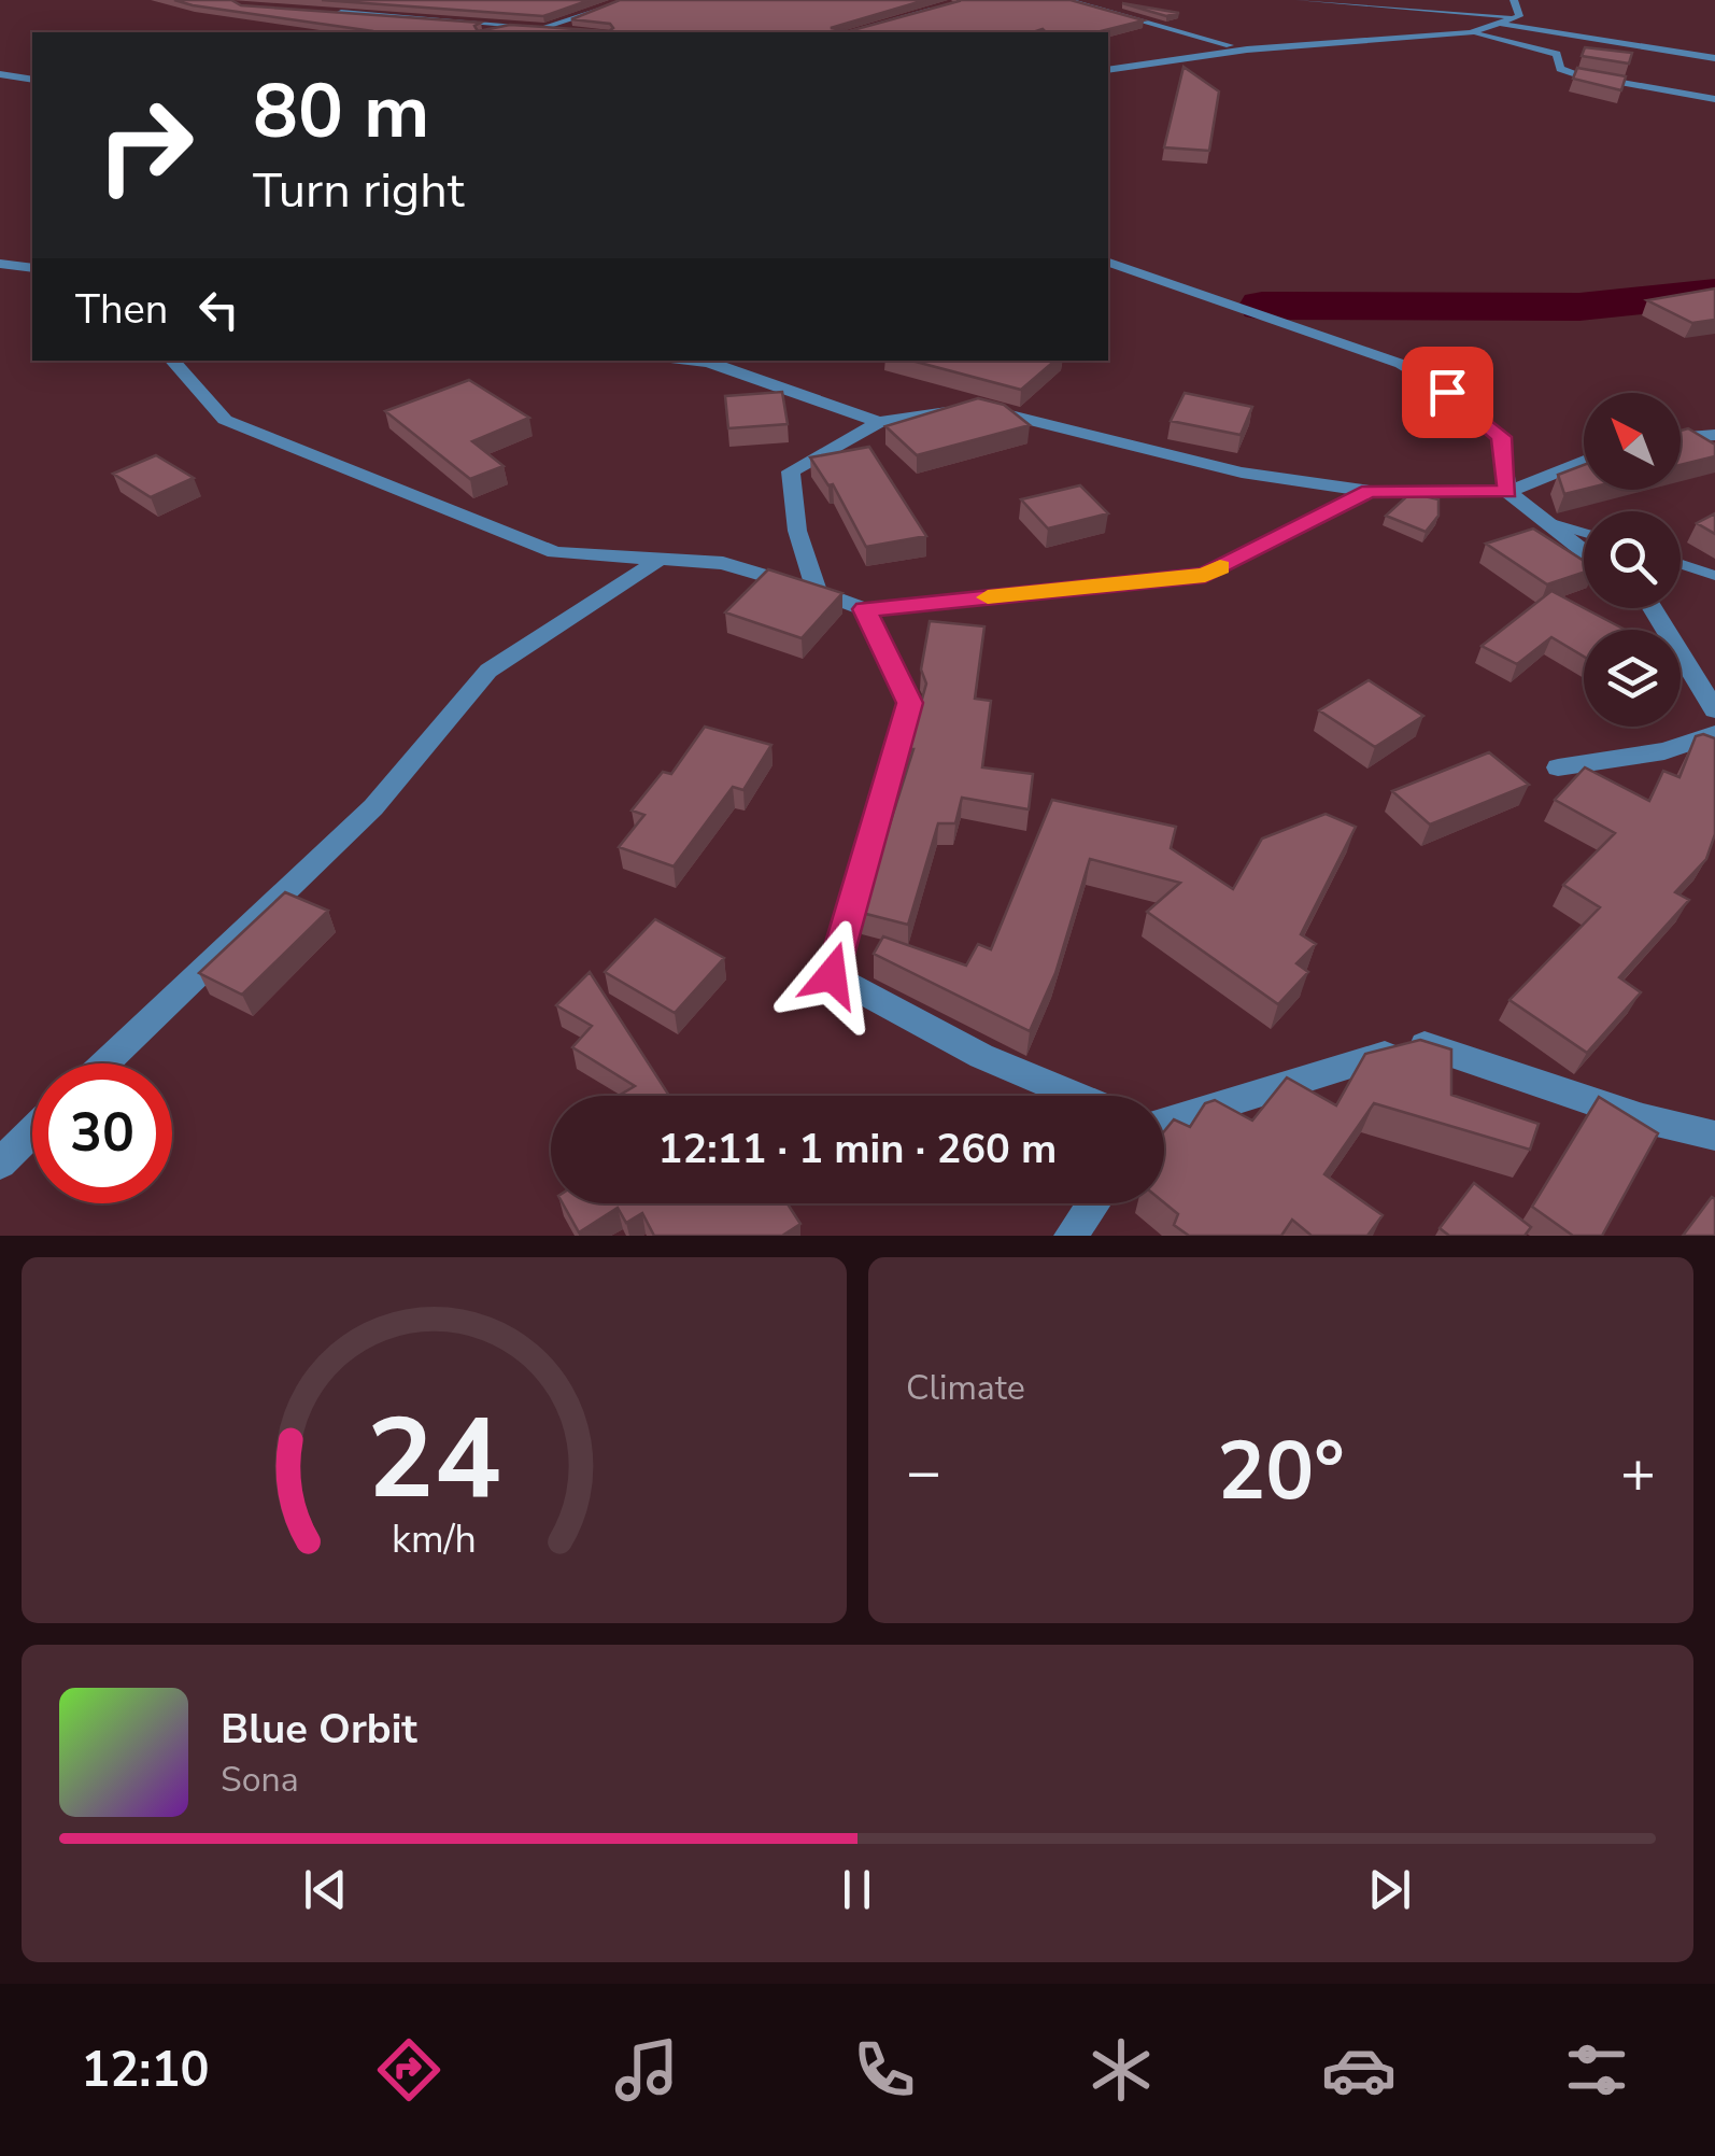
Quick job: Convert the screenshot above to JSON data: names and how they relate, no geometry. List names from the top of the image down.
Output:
{
  "north": "top left",
  "page": {
    "turn": ["80 m", "Turn right"],
    "then": "Then",
    "limit": "30",
    "trip": "12:11 · 1 min · 260 m",
    "tile": "Climate",
    "heat": ["−", "20°", "+"],
    "song": ["Blue Orbit", "Sona"],
    "tabs": "12:10",
    "gauge": ["24", "km/h"]
  }
}
